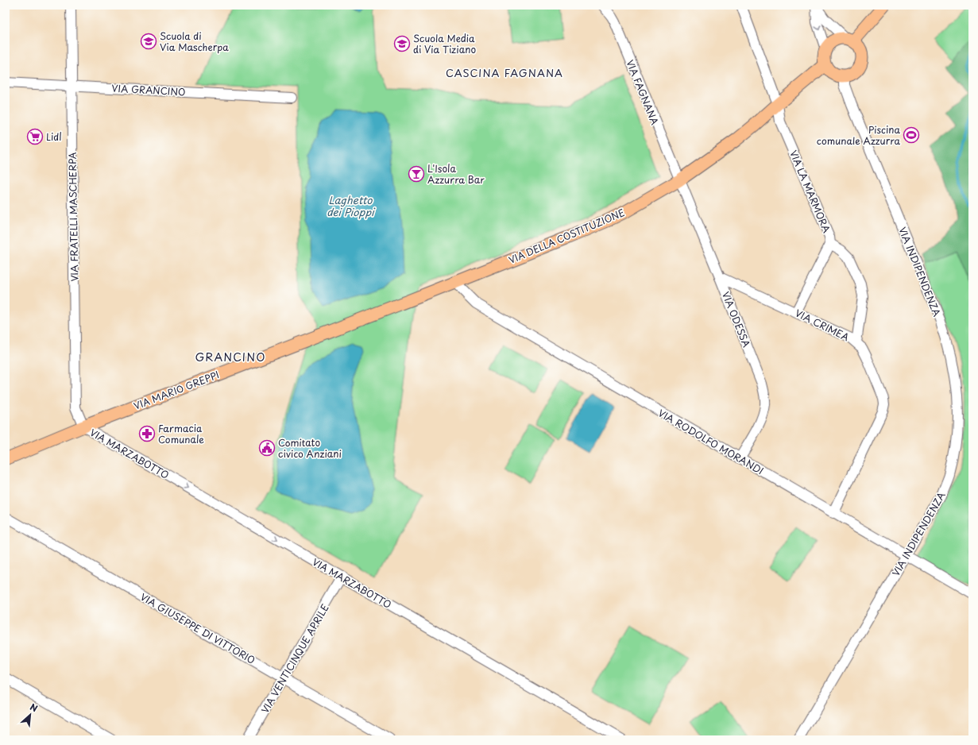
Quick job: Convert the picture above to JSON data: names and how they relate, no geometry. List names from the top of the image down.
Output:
{
  "streets": {
    "main road": ["VIA DELLA COSTITUZIONE", "VIA MARIO GREPPI"],
    "street": [
      "VIA GRANCINO",
      "VIA FAGNANA",
      "VIA LA MARMORA",
      "VIA FRATELLI MASCHERPA",
      "VIA INDIPENDENZA",
      "VIA ODESSA",
      "VIA CRIMEA",
      "VIA RODOLFO MORANDI",
      "VIA MARZABOTTO",
      "VIA GIUSEPPE DI VITTORIO",
      "VIA VENTICINQUE APRILE"
    ]
  },
  "crossings": [
    ["VIA GRANCINO", "VIA FRATELLI MASCHERPA"],
    ["VIA FAGNANA", "VIA DELLA COSTITUZIONE"],
    ["VIA FAGNANA", "VIA ODESSA"],
    ["VIA LA MARMORA", "VIA DELLA COSTITUZIONE"],
    ["VIA LA MARMORA", "VIA CRIMEA"],
    ["VIA FRATELLI MASCHERPA", "VIA MARIO GREPPI"],
    ["VIA FRATELLI MASCHERPA", "VIA MARZABOTTO"],
    ["VIA DELLA COSTITUZIONE", "VIA INDIPENDENZA"],
    ["VIA DELLA COSTITUZIONE", "VIA ODESSA"],
    ["VIA DELLA COSTITUZIONE", "VIA MARIO GREPPI"],
    ["VIA DELLA COSTITUZIONE", "VIA RODOLFO MORANDI"],
    ["VIA INDIPENDENZA", "VIA RODOLFO MORANDI"],
    ["VIA ODESSA", "VIA CRIMEA"],
    ["VIA ODESSA", "VIA RODOLFO MORANDI"],
    ["VIA CRIMEA", "VIA RODOLFO MORANDI"],
    ["VIA MARIO GREPPI", "VIA RODOLFO MORANDI"],
    ["VIA MARIO GREPPI", "VIA MARZABOTTO"],
    ["VIA MARZABOTTO", "VIA VENTICINQUE APRILE"],
    ["VIA GIUSEPPE DI VITTORIO", "VIA VENTICINQUE APRILE"]
  ],
  "one_way": ["VIA MARZABOTTO"],
  "districts": ["CASCINA FAGNANA", "GRANCINO"],
  "water": ["Laghetto dei Pioppi"],
  "places": {
    "school or university": ["Scuola di Via Mascherpa", "Scuola Media di Via Tiziano"],
    "sports": ["Piscina comunale Azzurra"],
    "supermarket": ["Lidl"],
    "bar": ["L'Isola Azzurra Bar"],
    "pharmacy": ["Farmacia Comunale"],
    "public building": ["Comitato civico Anziani"]
  },
  "north": "top right"
}
